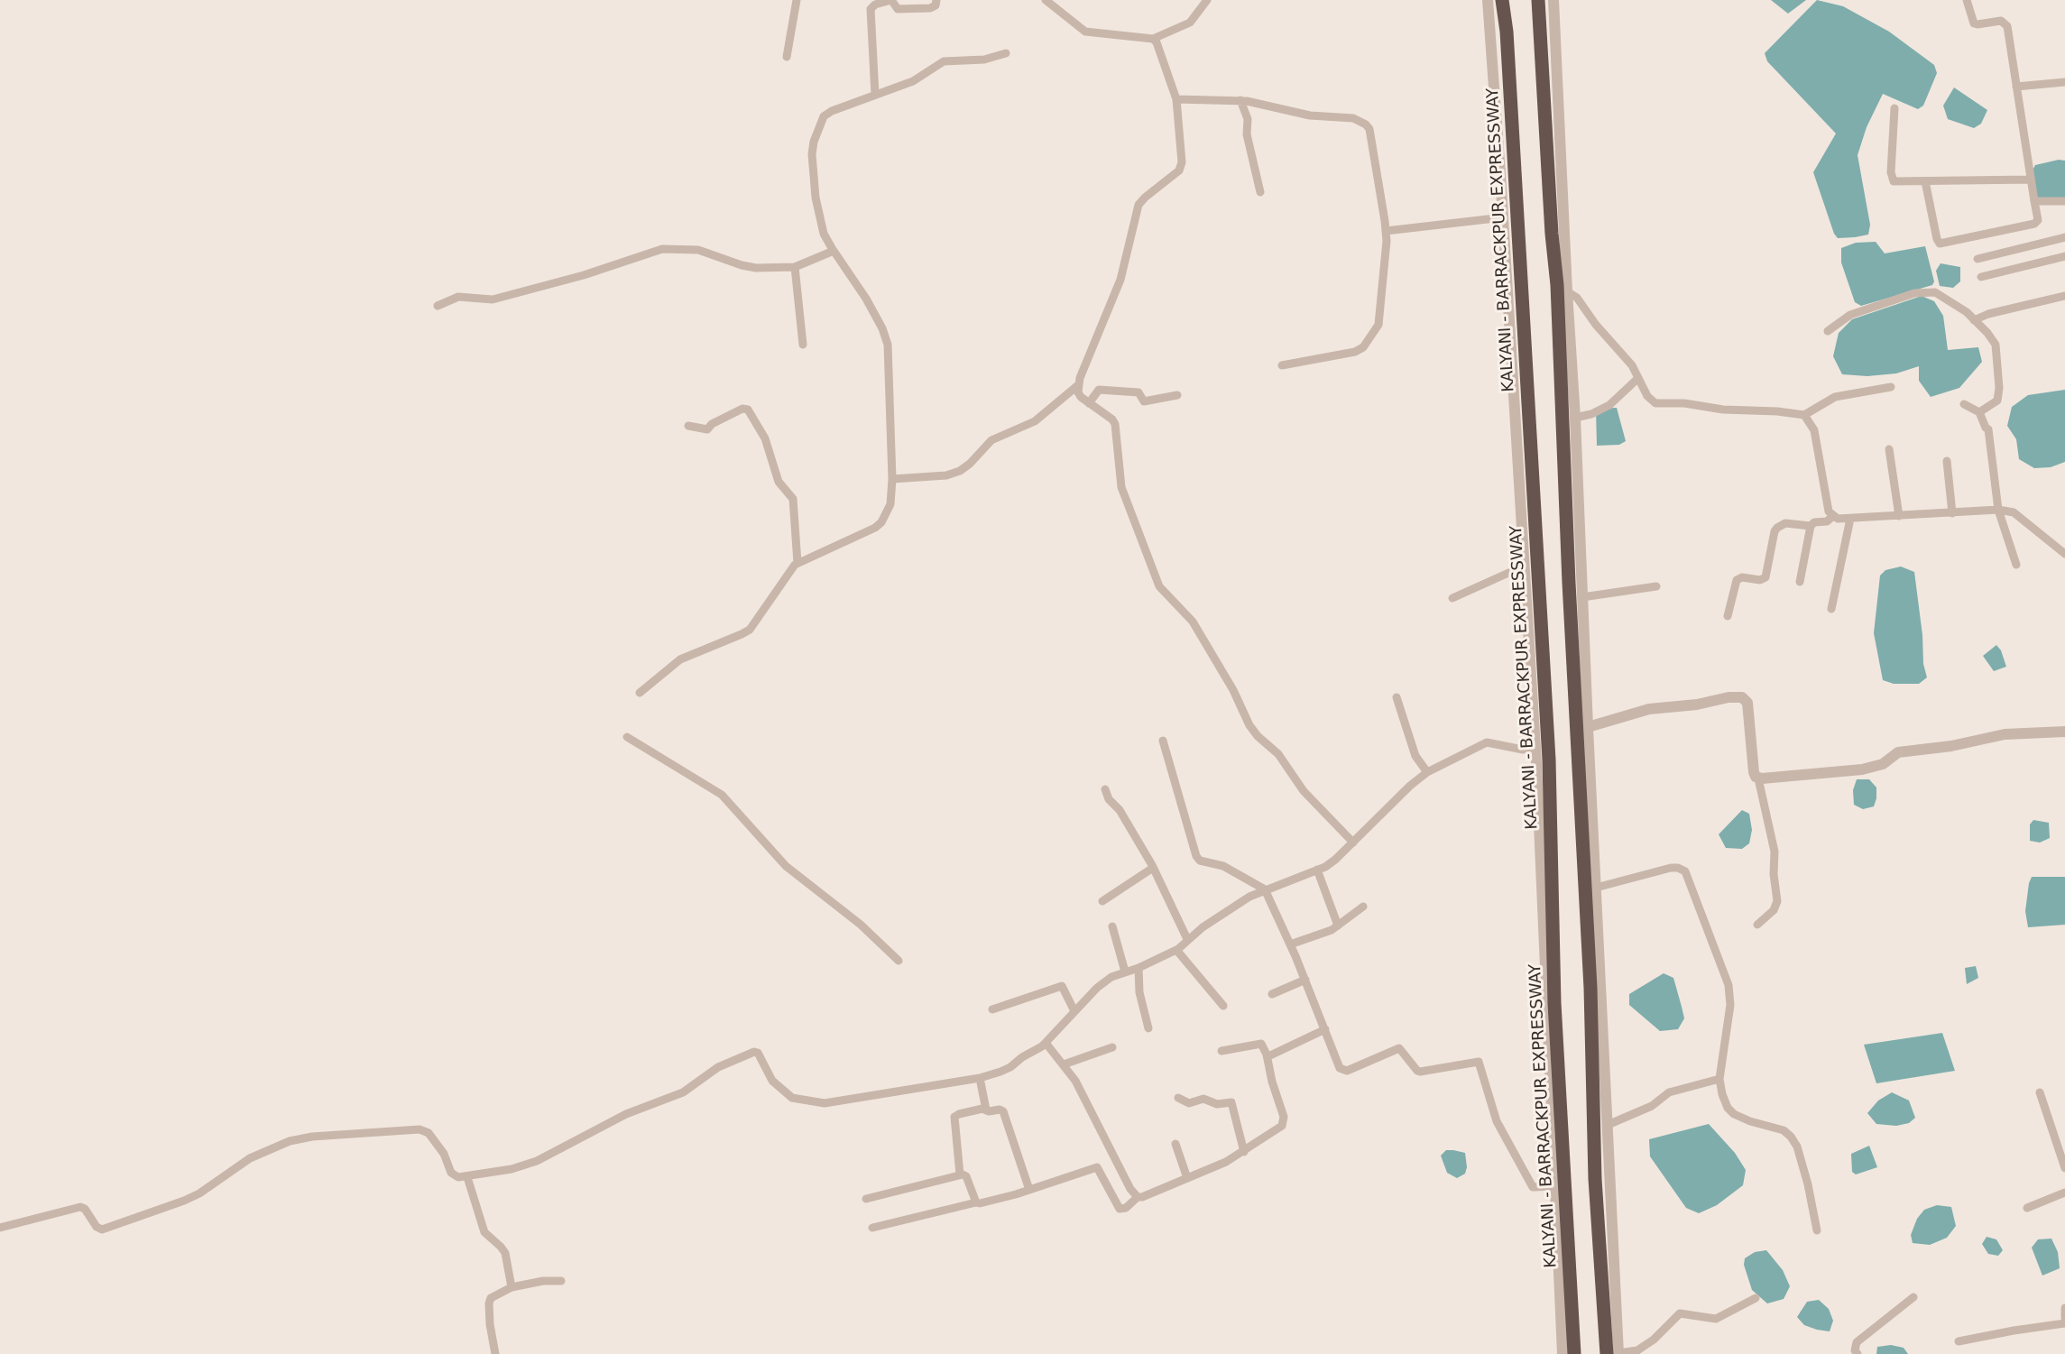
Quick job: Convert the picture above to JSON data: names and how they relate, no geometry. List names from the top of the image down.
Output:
{
  "streets": {
    "highway": ["KALYANI - BARRACKPUR EXPRESSWAY"]
  }
}
